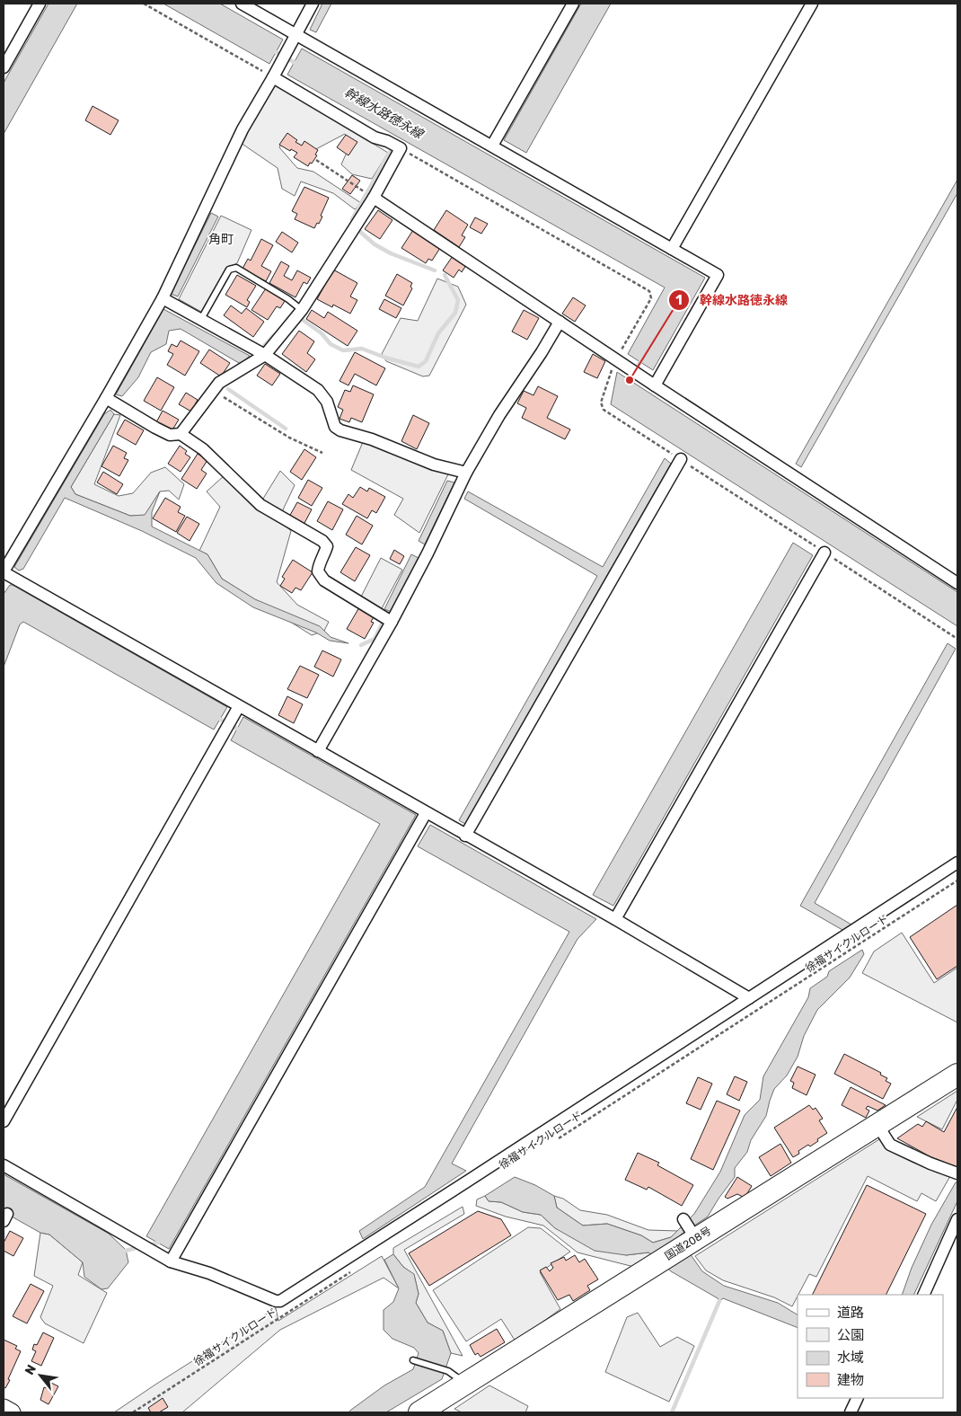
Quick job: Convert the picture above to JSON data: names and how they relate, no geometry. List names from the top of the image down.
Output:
{
  "streets": {
    "highway": ["国道208号"],
    "path": ["徐福サイクルロード"]
  },
  "districts": ["角町"],
  "water": ["幹線水路徳永線"],
  "places": ["幹線水路徳永線"],
  "legend": [
    "道路",
    "公園",
    "水域",
    "建物"
  ],
  "north": "top left"
}
